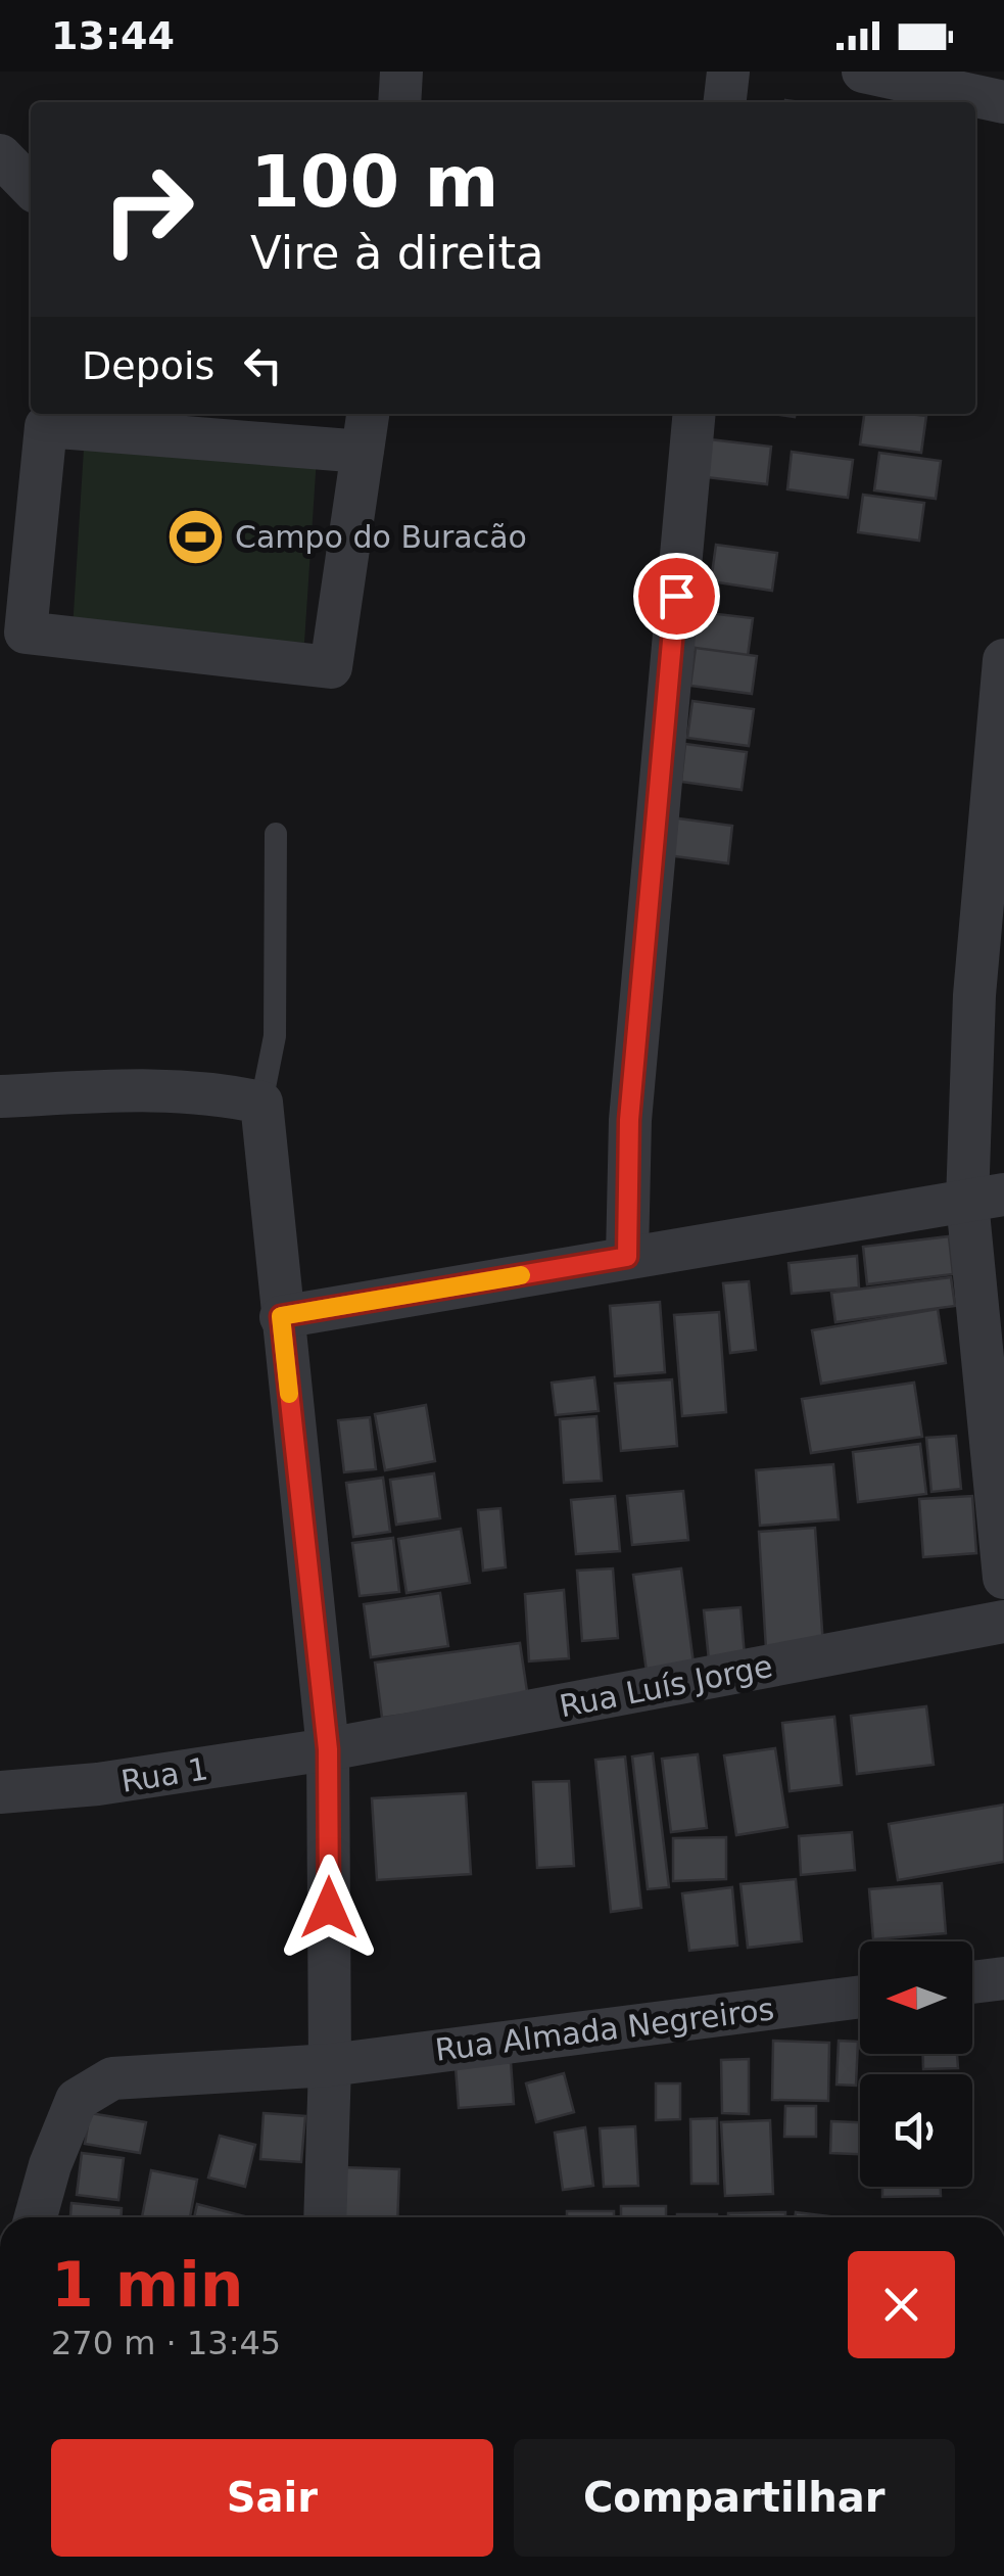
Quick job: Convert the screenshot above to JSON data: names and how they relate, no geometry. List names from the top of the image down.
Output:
{
  "streets": {
    "street": ["Rua Luís Jorge", "Rua 1", "Rua Almada Negreiros"]
  },
  "crossings": [
    ["Rua Luís Jorge", "Rua 1"]
  ],
  "places": {
    "sports": ["Campo do Buracão"]
  },
  "north": "left",
  "page": {
    "status": "13:44",
    "turn": ["100 m", "Vire à direita"],
    "then": "Depois",
    "heading": ["1 min", "270 m · 13:45"],
    "buttons": ["Sair", "Compartilhar"]
  }
}
